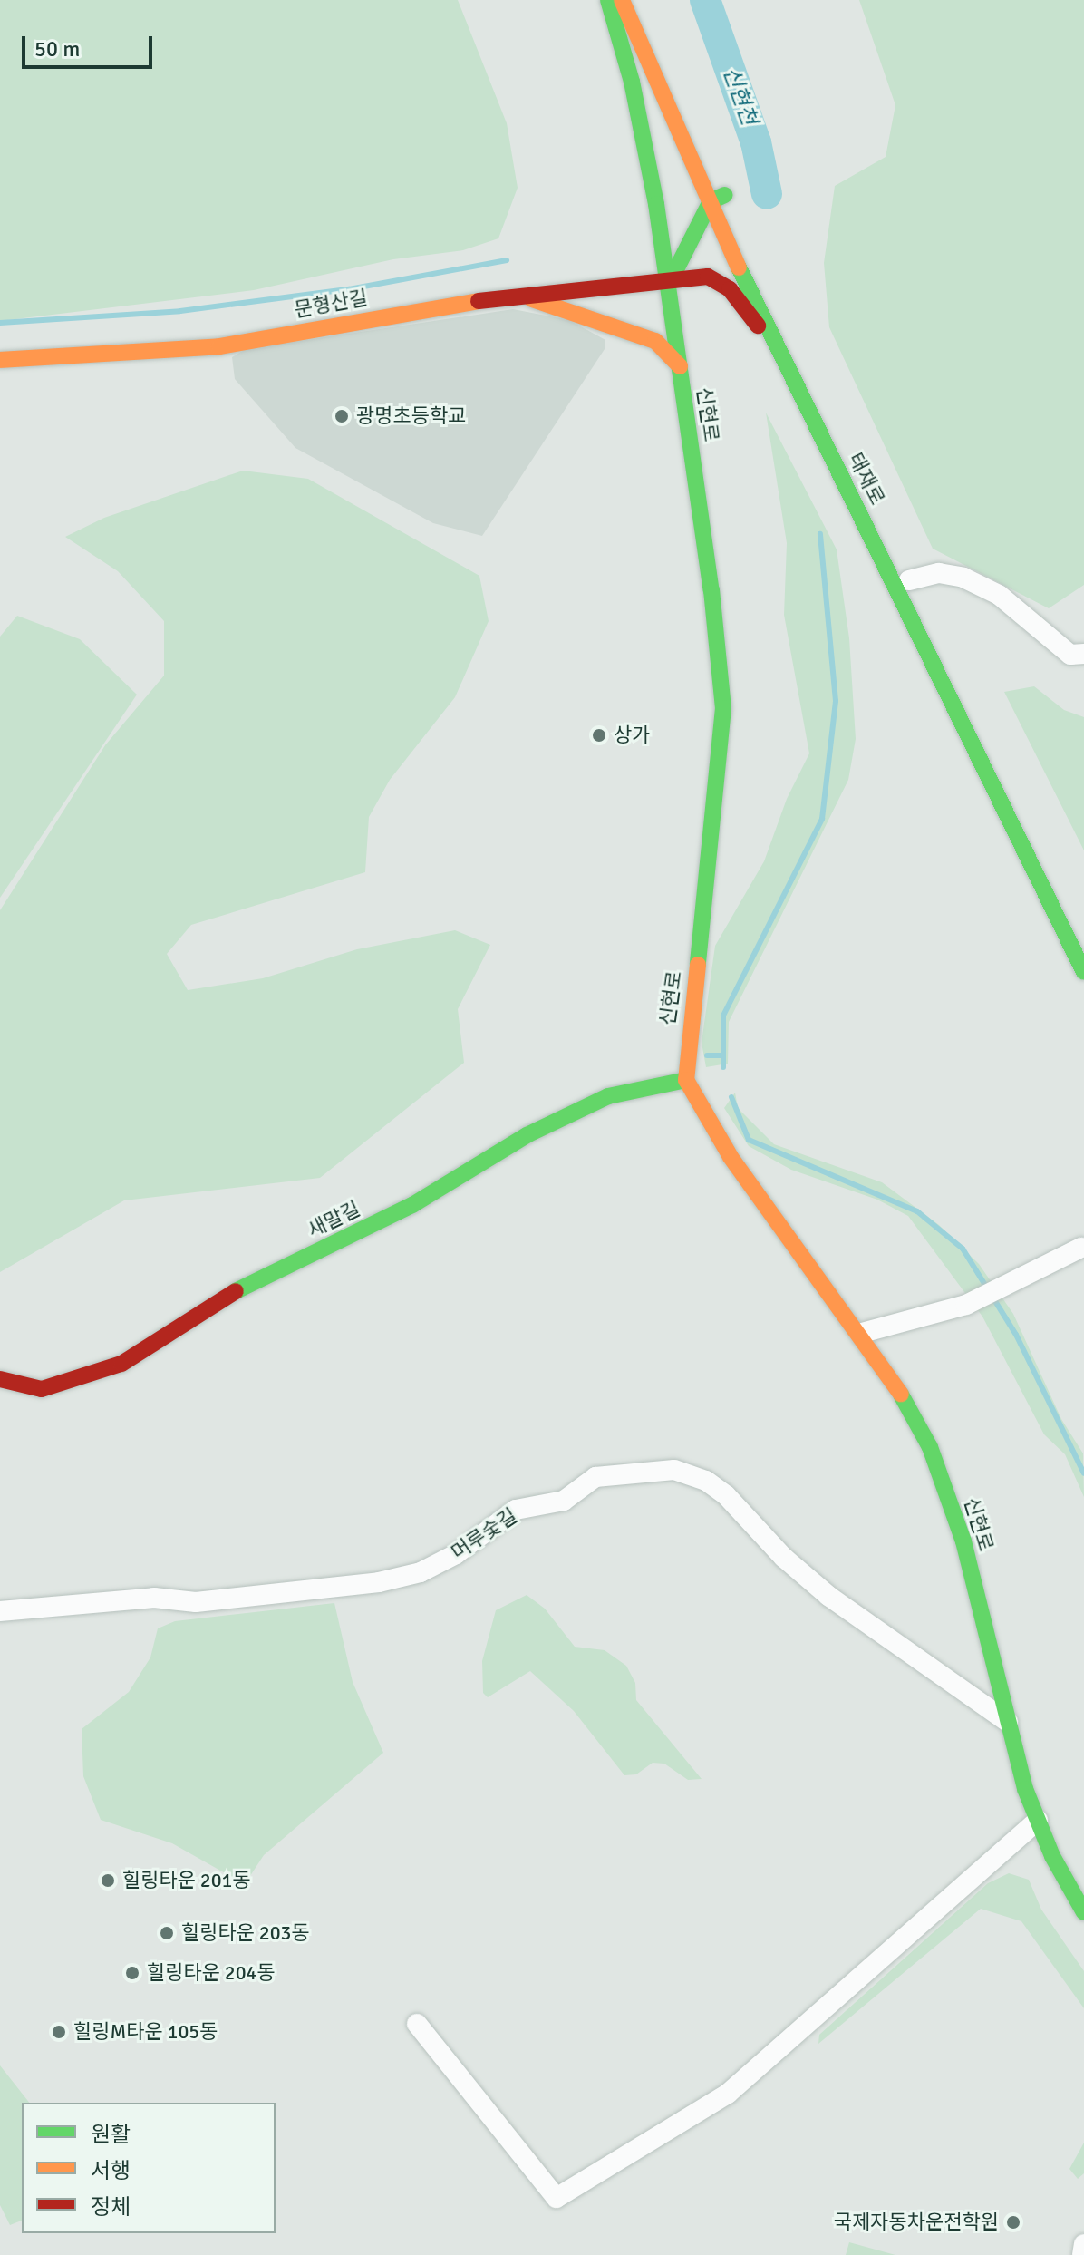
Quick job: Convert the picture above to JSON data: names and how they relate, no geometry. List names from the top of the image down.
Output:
{
  "streets": {
    "main road": [
      "문형산길",
      "신현로",
      "태재로",
      "새말길"
    ],
    "street": ["머루숯길"]
  },
  "crossings": [
    ["문형산길", "신현로"],
    ["문형산길", "태재로"],
    ["신현로", "새말길"],
    ["신현로", "머루숯길"]
  ],
  "water": ["신현천"],
  "places": [
    "광명초등학교",
    "상가",
    "힐링타운 201동",
    "힐링타운 203동",
    "힐링타운 204동",
    "힐링M타운 105동",
    "국제자동차운전학원"
  ],
  "legend": ["원활", "서행", "정체"],
  "scale_bar": "50 m"
}
